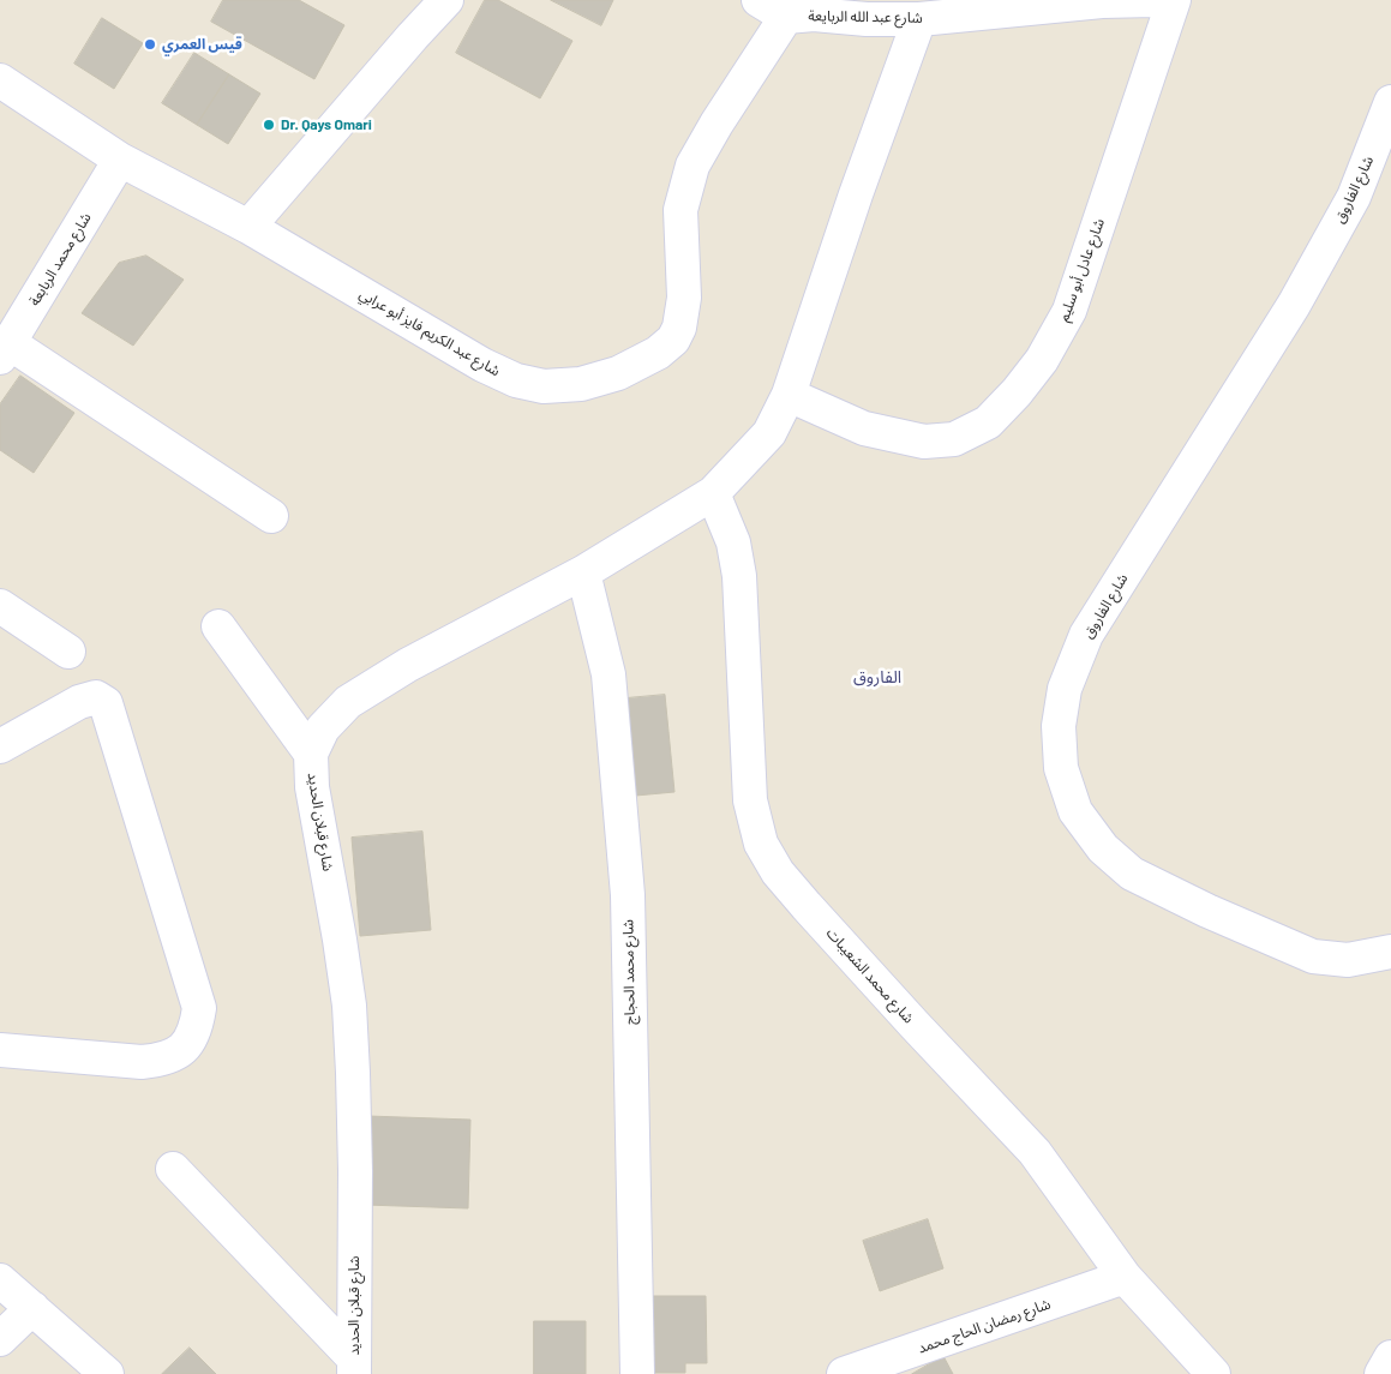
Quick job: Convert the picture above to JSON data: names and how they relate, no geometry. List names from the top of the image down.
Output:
{
  "streets": {
    "street": [
      "شارع عبد الله الربايعة",
      "شارع الفاروق",
      "شارع محمد الربابعة",
      "شارع عادل أبو سليم",
      "شارع عبد الكريم فايز أبو عرابي",
      "شارع قبلان الحديد",
      "شارع محمد الحجاج",
      "شارع محمد الشعيبات",
      "شارع رمضان الحاج محمد"
    ]
  },
  "crossings": [
    ["شارع عبد الله الربايعة", "شارع عبد الكريم فايز أبو عرابي"],
    ["شارع محمد الربابعة", "شارع عبد الكريم فايز أبو عرابي"],
    ["شارع قبلان الحديد", "شارع محمد الحجاج"],
    ["شارع قبلان الحديد", "شارع محمد الشعيبات"],
    ["شارع محمد الشعيبات", "شارع رمضان الحاج محمد"]
  ],
  "districts": ["الفاروق"],
  "places": ["قيس العمري", "Dr. Qays Omari"]
}
